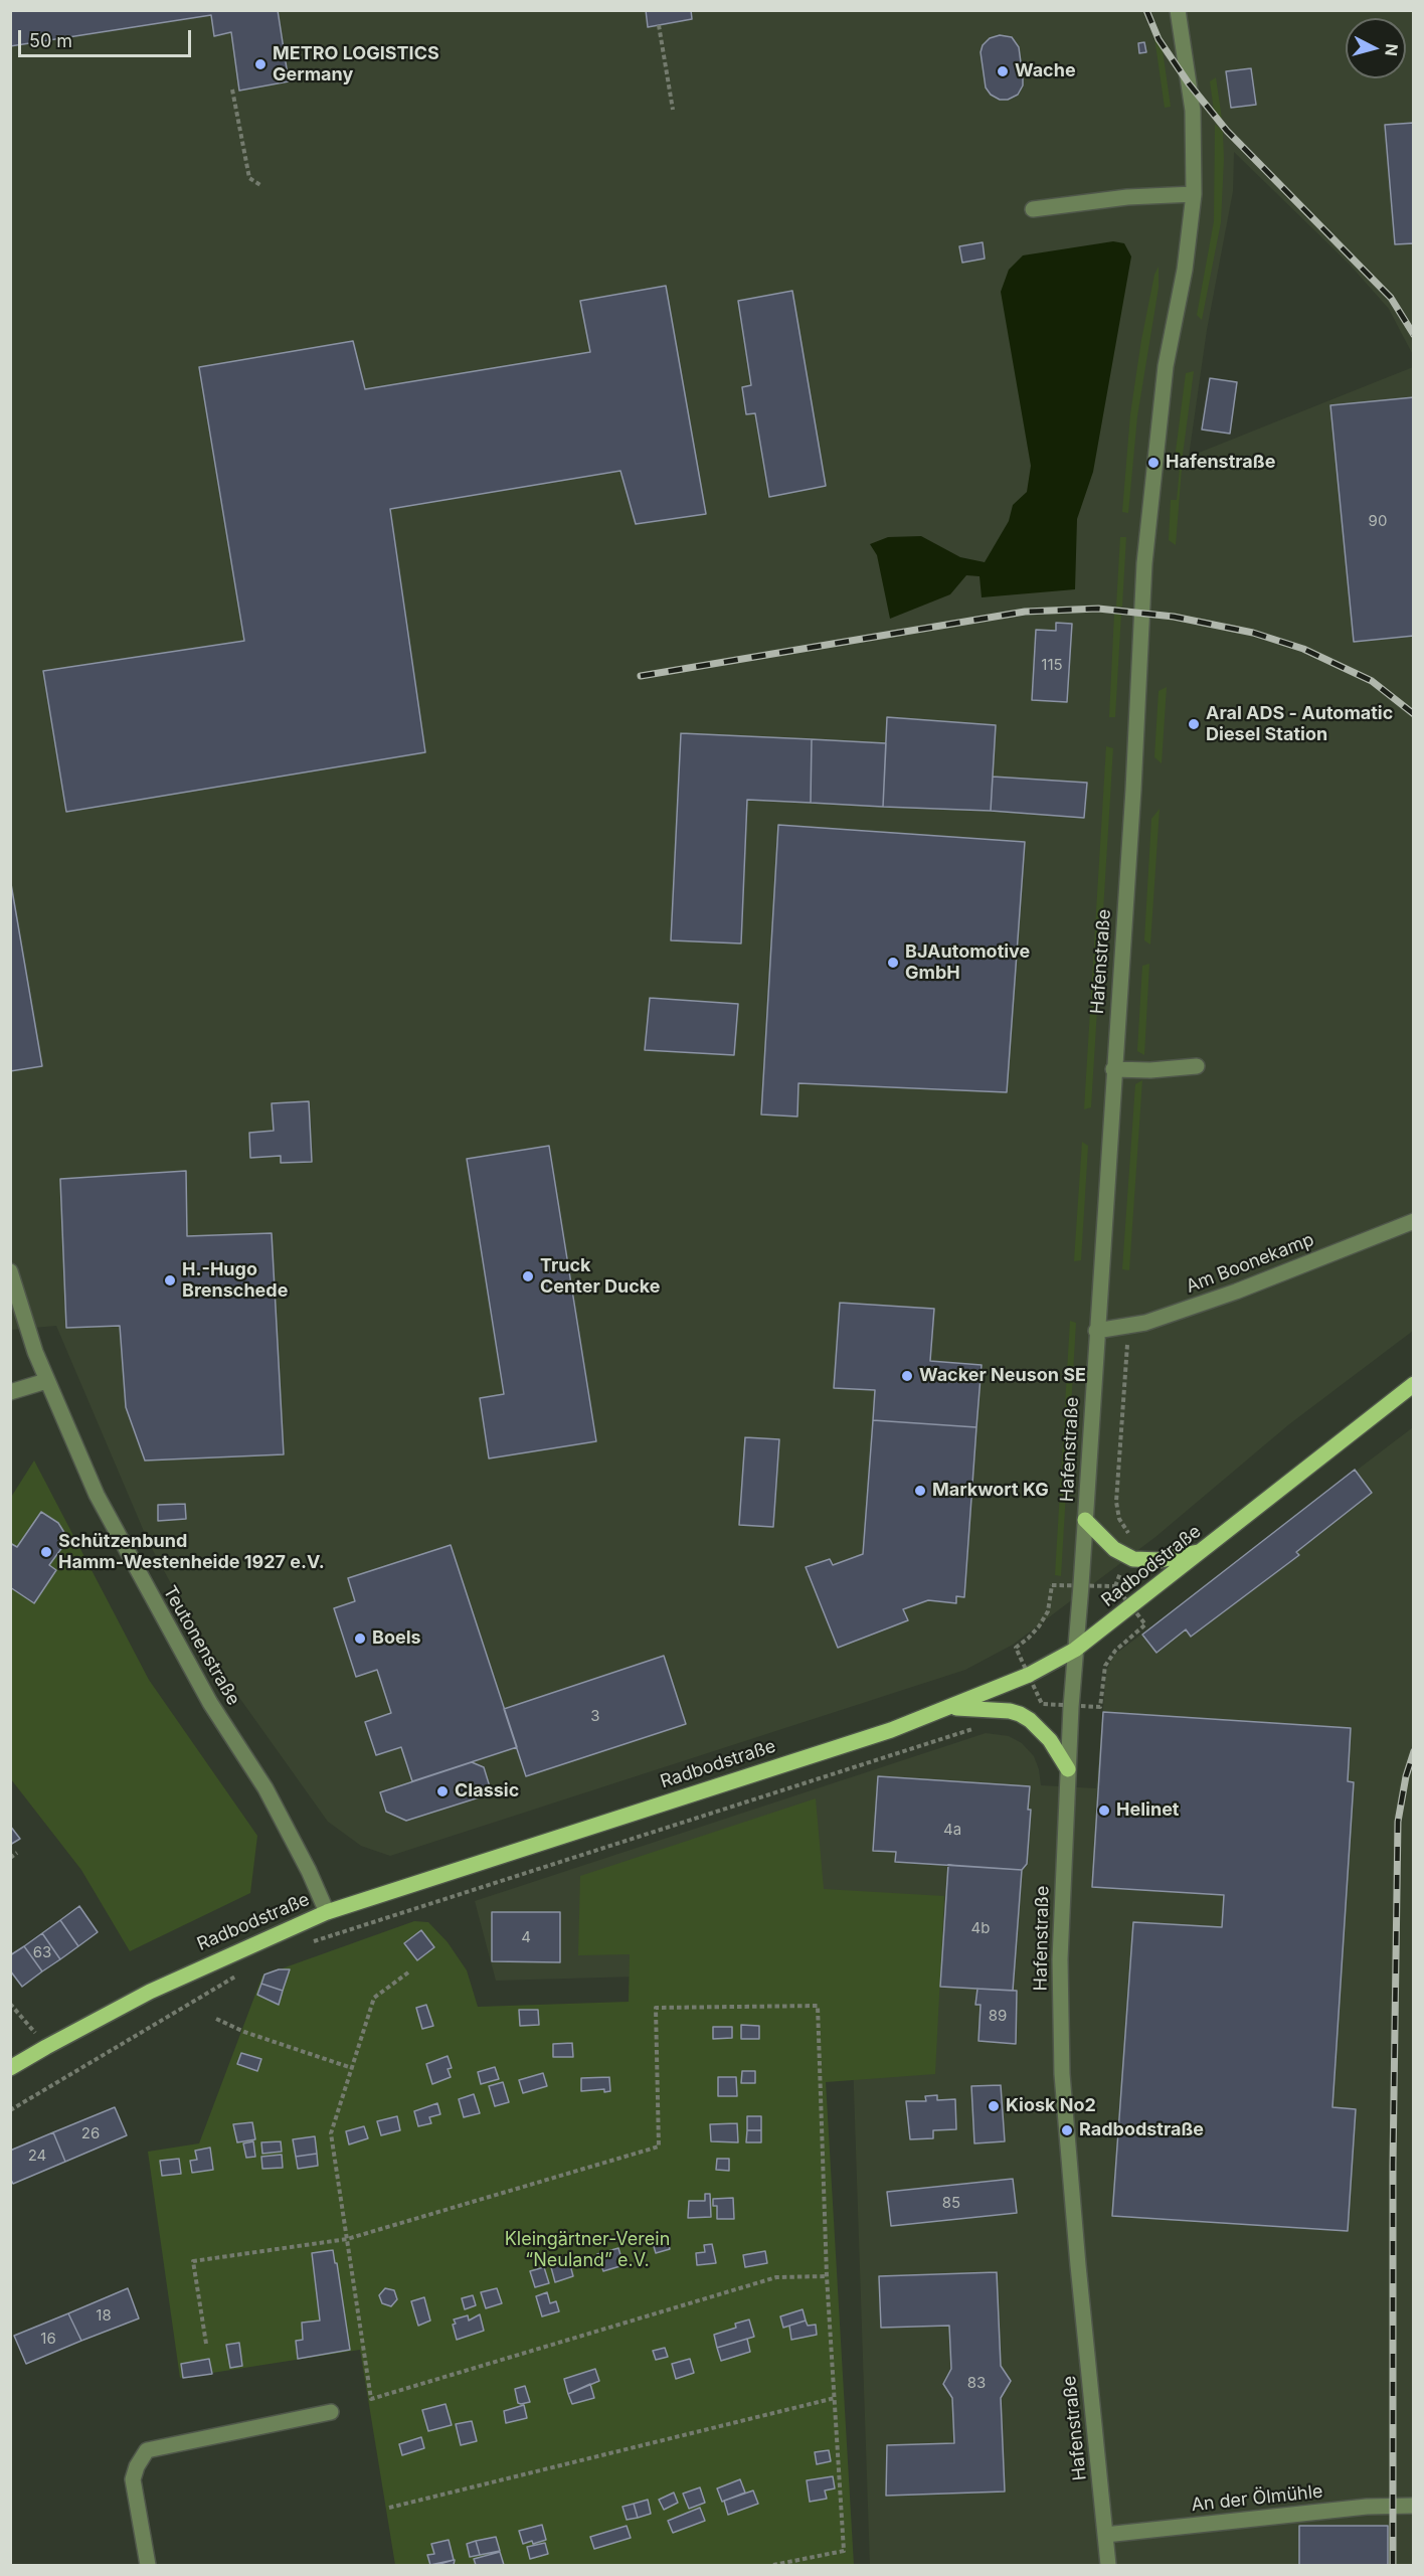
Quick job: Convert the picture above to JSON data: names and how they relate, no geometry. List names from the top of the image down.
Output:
{
  "streets": {
    "main road": ["Radbodstraße"],
    "street": [
      "Hafenstraße",
      "Am Boonekamp",
      "Teutonenstraße",
      "An der Ölmühle"
    ]
  },
  "crossings": [
    ["Hafenstraße", "Am Boonekamp"],
    ["Hafenstraße", "Radbodstraße"],
    ["Hafenstraße", "An der Ölmühle"],
    ["Radbodstraße", "Teutonenstraße"]
  ],
  "parks": ["Kleingärtner-Verein “Neuland” e.V."],
  "places": [
    "METRO LOGISTICS Germany",
    "Wache",
    "Hafenstraße",
    "Aral ADS - Automatic Diesel Station",
    "BJAutomotive GmbH",
    "Truck Center Ducke",
    "H.-Hugo Brenschede",
    "Wacker Neuson SE",
    "Markwort KG",
    "Schützenbund Hamm-Westenheide 1927 e.V.",
    "Boels",
    "Classic",
    "Helinet",
    "Kiosk No2",
    "Radbodstraße"
  ],
  "house_numbers": [
    "90",
    "115",
    "3",
    "4a",
    "4b",
    "4",
    "63",
    "89",
    "26",
    "24",
    "85",
    "18",
    "16",
    "83"
  ],
  "scale_bar": "50 m",
  "north": "right"
}
